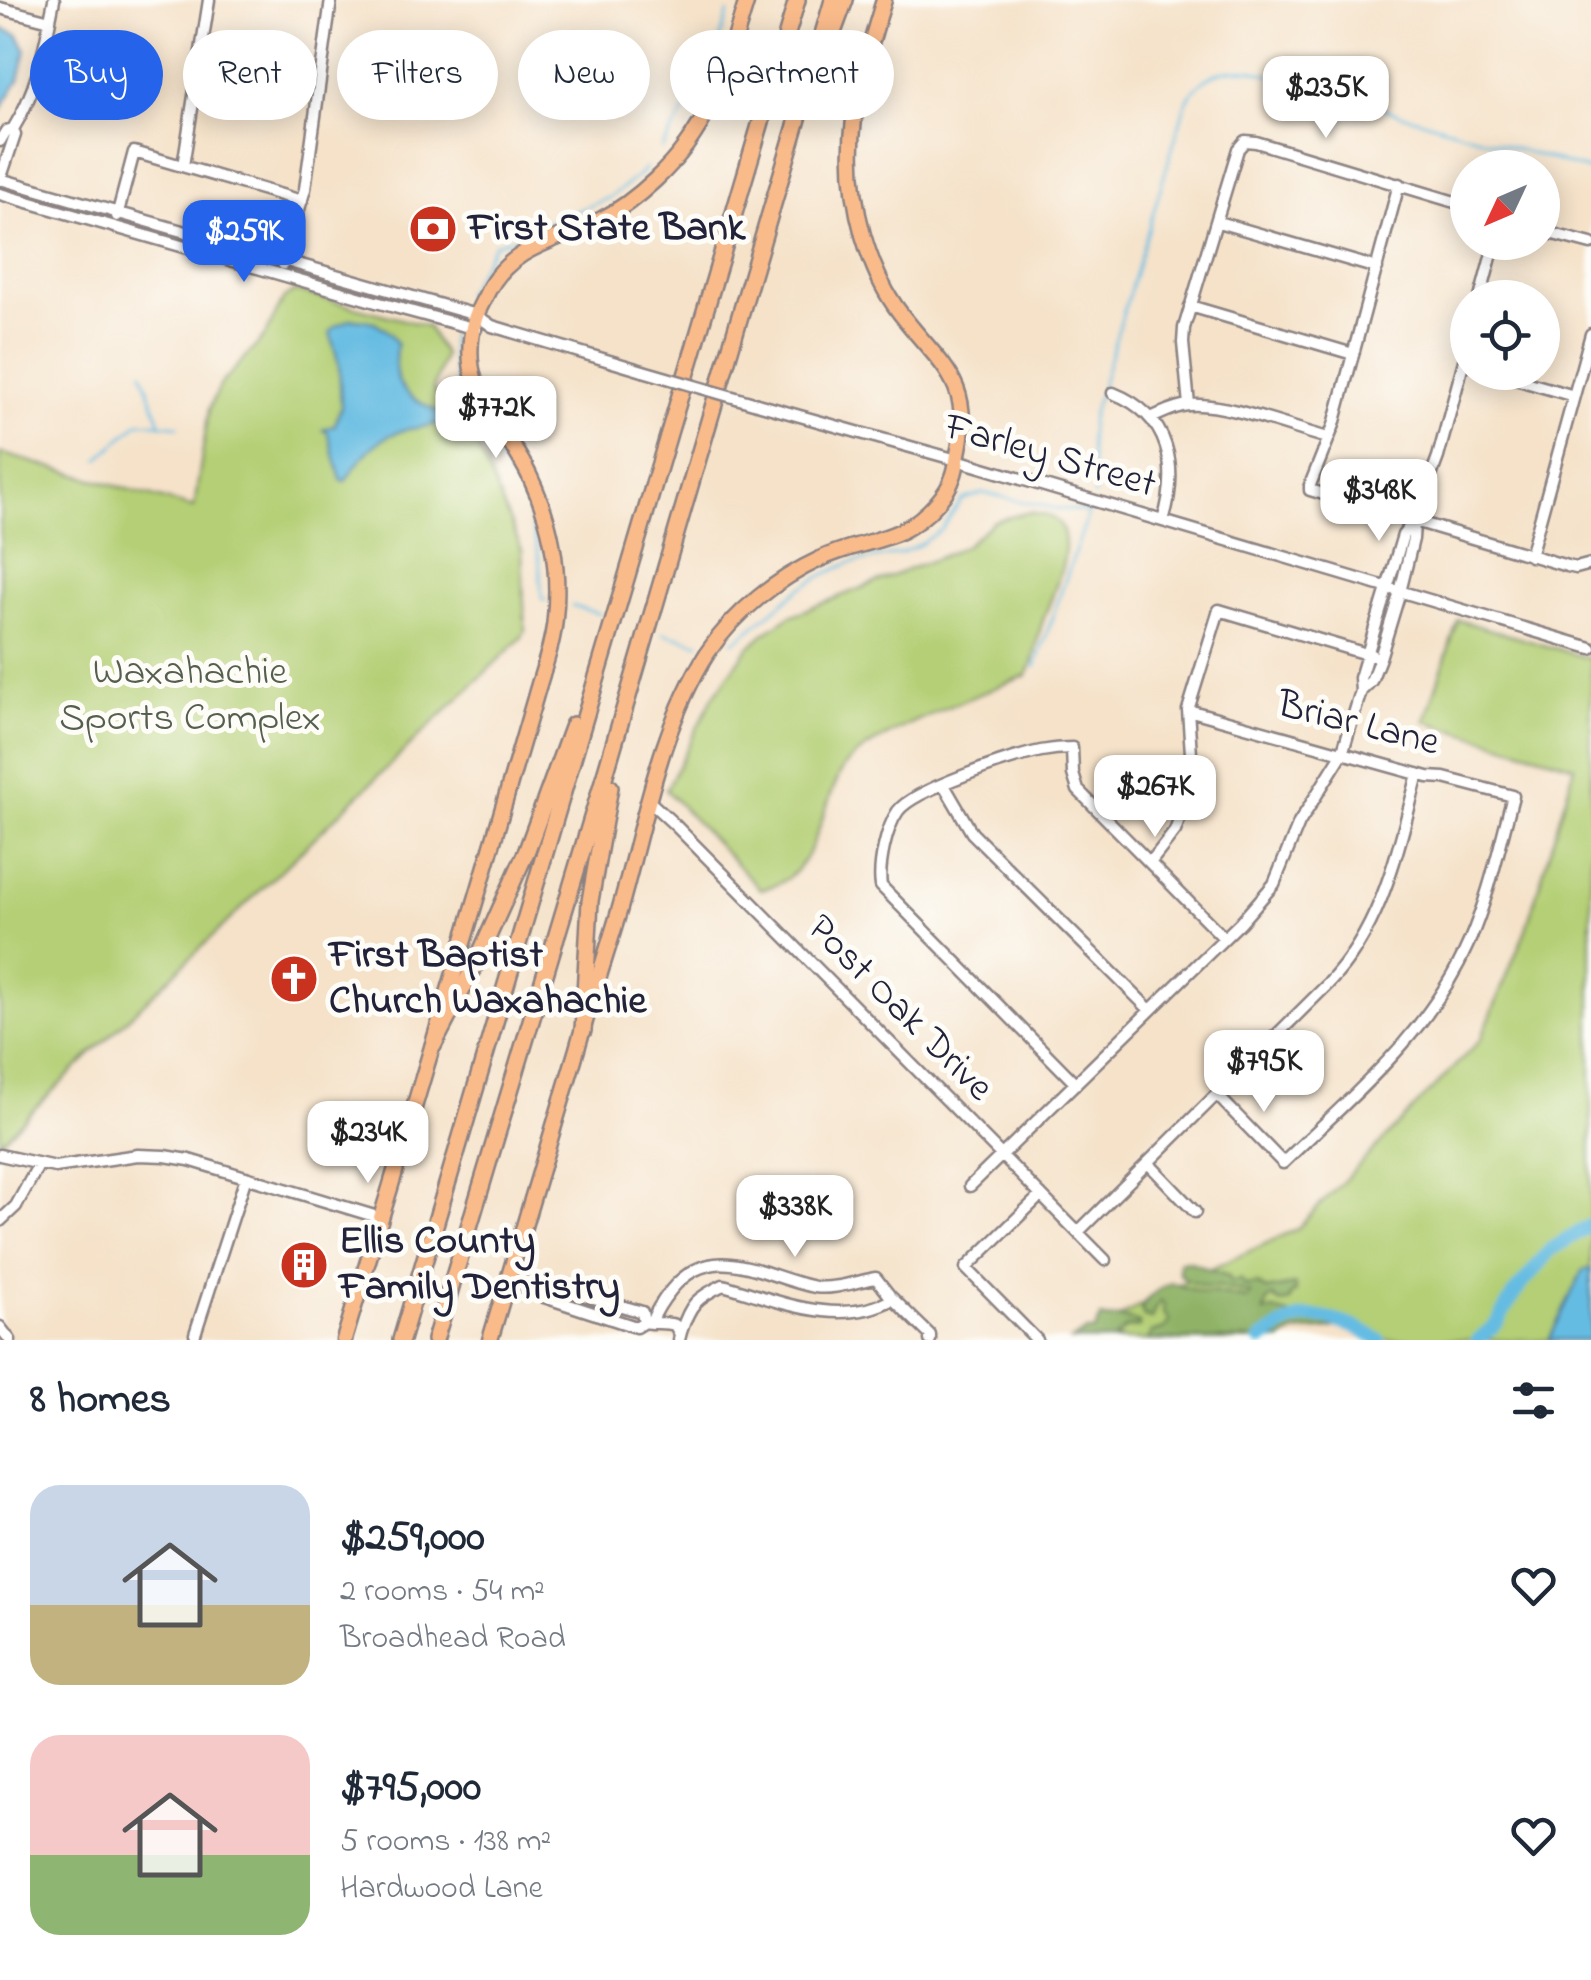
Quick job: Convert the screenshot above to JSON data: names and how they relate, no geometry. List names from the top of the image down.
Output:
{
  "streets": {
    "street": ["Farley Street", "Briar Lane", "Post Oak Drive"]
  },
  "parks": ["Waxahachie Sports Complex"],
  "places": {
    "bank": ["First State Bank"],
    "church": ["First Baptist Church Waxahachie"],
    "building": ["Ellis County Family Dentistry"]
  },
  "north": "bottom left",
  "page": {
    "chip": [
      "Buy",
      "Rent",
      "Filters",
      "New",
      "Apartment"
    ],
    "price": [
      "$235K",
      "$259K",
      "$772K",
      "$348K",
      "$267K",
      "$795K",
      "$234K",
      "$338K"
    ],
    "heading": "8 homes",
    "list": [
      {
        "name": "$259,000",
        "note": "2 rooms · 54 m² · Broadhead Road"
      },
      {
        "name": "$795,000",
        "note": "5 rooms · 138 m² · Hardwood Lane"
      }
    ]
  }
}
